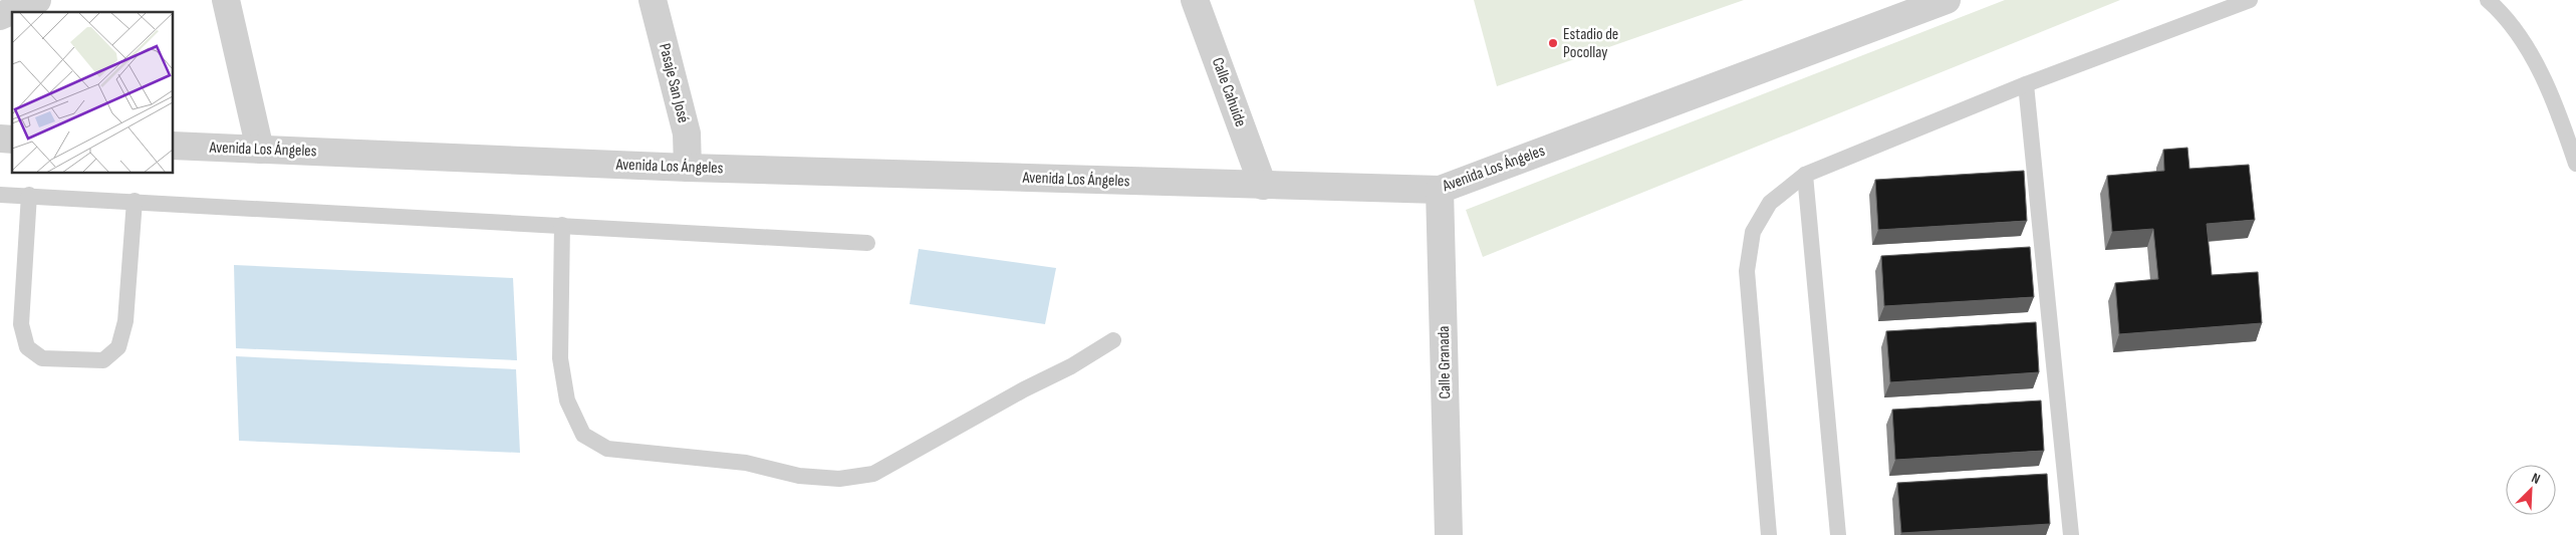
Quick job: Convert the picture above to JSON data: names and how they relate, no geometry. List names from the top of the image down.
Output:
{
  "streets": {
    "street": [
      "Pasaje San José",
      "Calle Cahuide",
      "Avenida Los Ángeles",
      "Calle Granada"
    ]
  },
  "crossings": [
    ["Pasaje San José", "Avenida Los Ángeles"],
    ["Calle Cahuide", "Avenida Los Ángeles"],
    ["Avenida Los Ángeles", "Calle Granada"]
  ],
  "places": ["Estadio de Pocollay"],
  "north": "top right"
}
